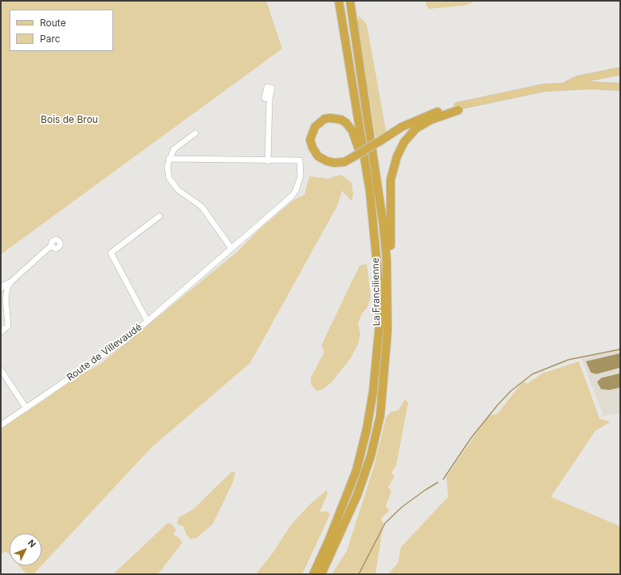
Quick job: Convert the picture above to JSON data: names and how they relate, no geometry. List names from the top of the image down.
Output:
{
  "streets": {
    "highway": ["La Francilienne"],
    "street": ["Route de Villevaudé"]
  },
  "parks": ["Bois de Brou"],
  "legend": ["Route", "Parc"],
  "north": "top right"
}
